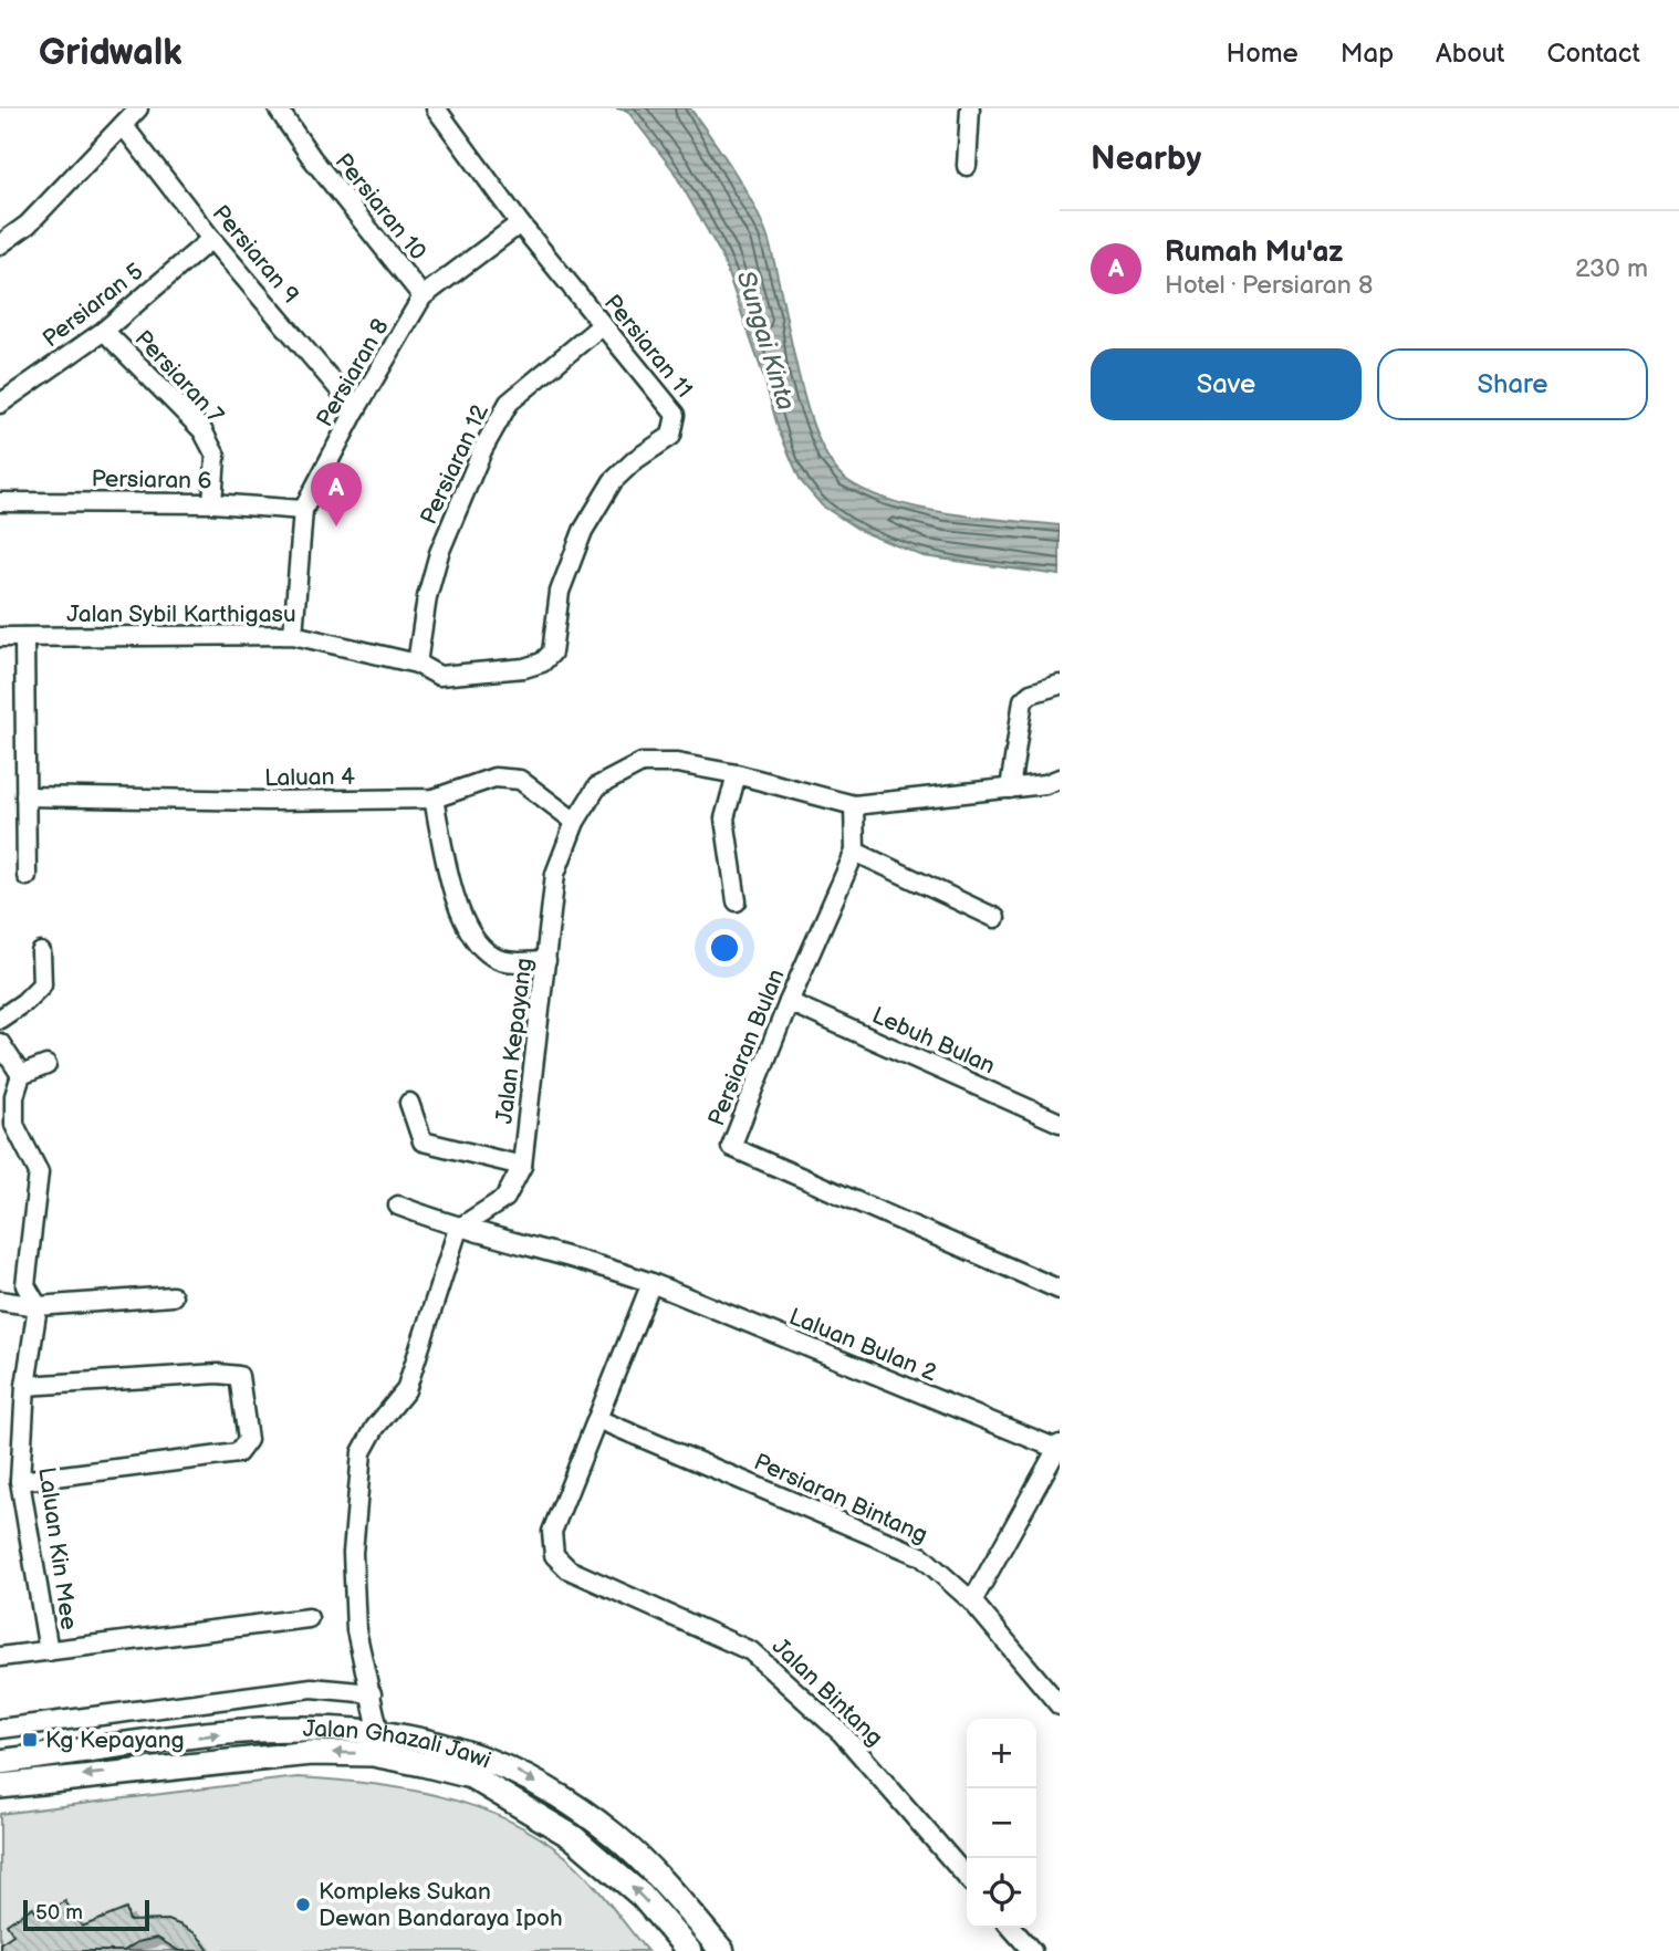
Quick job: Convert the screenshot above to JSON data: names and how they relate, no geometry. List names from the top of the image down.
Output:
{
  "streets": {
    "main road": ["Jalan Ghazali Jawi"],
    "street": [
      "Persiaran 10",
      "Persiaran 9",
      "Persiaran 5",
      "Persiaran 11",
      "Persiaran 8",
      "Persiaran 7",
      "Persiaran 12",
      "Persiaran 6",
      "Jalan Sybil Karthigasu",
      "Laluan 4",
      "Jalan Kepayang",
      "Lebuh Bulan",
      "Persiaran Bulan",
      "Laluan Bulan 2",
      "Persiaran Bintang",
      "Laluan Kin Mee",
      "Jalan Bintang"
    ]
  },
  "crossings": [
    ["Persiaran 10", "Persiaran 8"],
    ["Persiaran 9", "Persiaran 5"],
    ["Persiaran 9", "Persiaran 8"],
    ["Persiaran 5", "Persiaran 7"],
    ["Persiaran 11", "Persiaran 8"],
    ["Persiaran 11", "Persiaran 12"],
    ["Persiaran 11", "Jalan Sybil Karthigasu"],
    ["Persiaran 8", "Persiaran 6"],
    ["Persiaran 8", "Jalan Sybil Karthigasu"],
    ["Persiaran 7", "Persiaran 6"],
    ["Persiaran 12", "Jalan Sybil Karthigasu"],
    ["Laluan 4", "Jalan Kepayang"],
    ["Jalan Kepayang", "Persiaran Bulan"],
    ["Jalan Kepayang", "Laluan Bulan 2"],
    ["Lebuh Bulan", "Persiaran Bulan"],
    ["Persiaran Bintang", "Jalan Bintang"]
  ],
  "water": ["Sungai Kinta"],
  "places": {
    "transit": ["Kg Kepayang"],
    "other": ["Kompleks Sukan Dewan Bandaraya Ipoh"]
  },
  "scale_bar": "50 m",
  "page": {
    "header": "Gridwalk",
    "nav": [
      "Home",
      "Map",
      "About",
      "Contact"
    ],
    "heading": "Nearby",
    "list": [
      {
        "mark": "A",
        "name": "Rumah Mu'az",
        "note": "Hotel · Persiaran 8",
        "value": "230 m"
      }
    ],
    "buttons": ["Save", "Share"],
    "pins": "A",
    "map_buttons": ["+", "−"],
    "scale": "50 m"
  }
}
